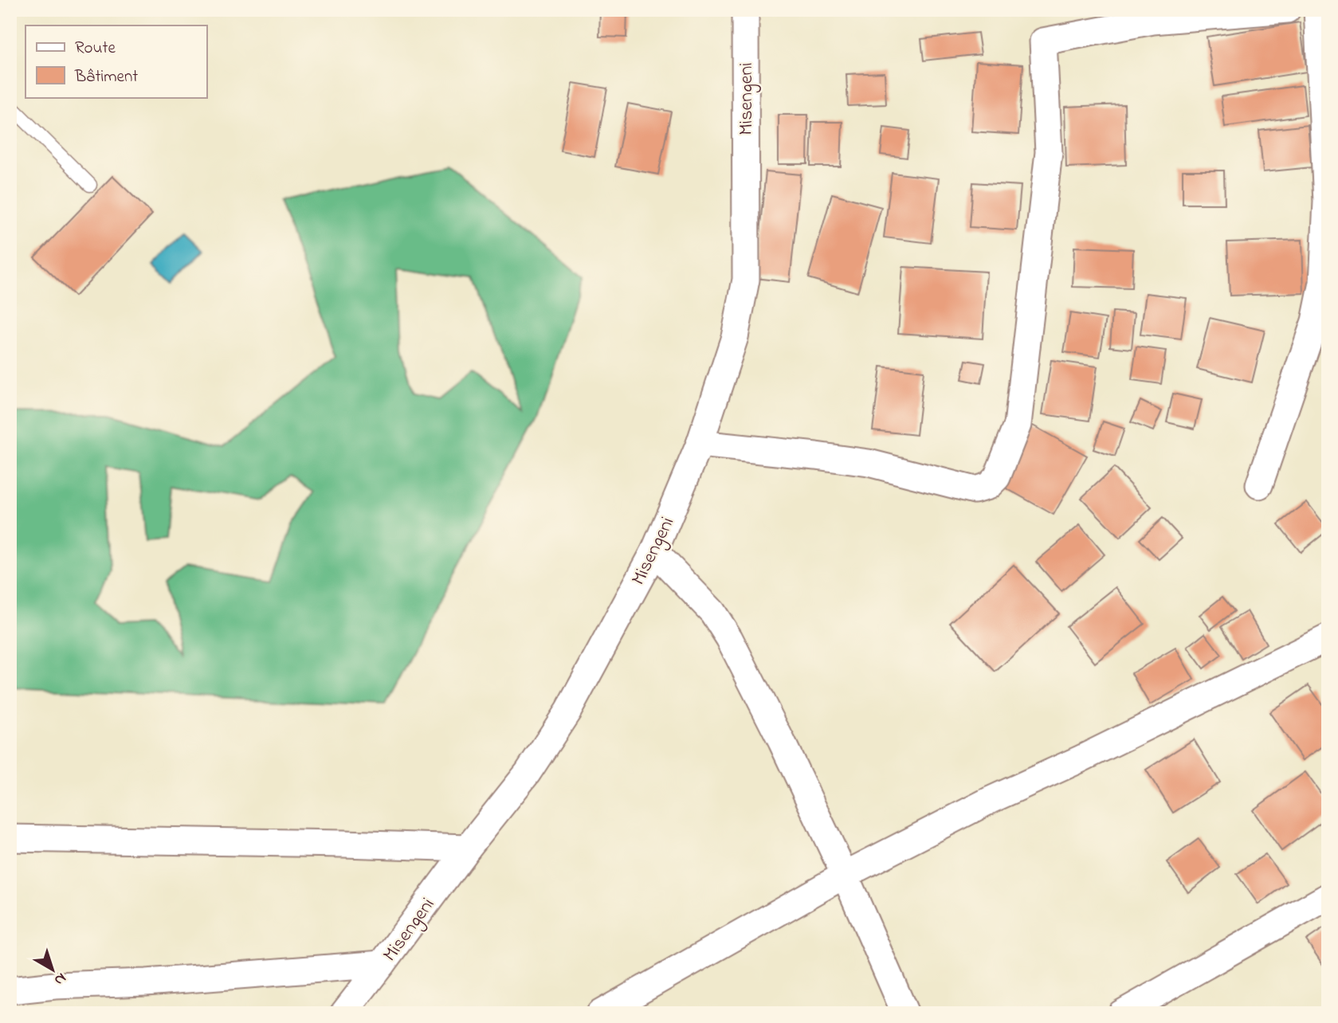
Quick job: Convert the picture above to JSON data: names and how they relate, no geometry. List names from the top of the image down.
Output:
{
  "streets": {
    "street": ["Misengeni"]
  },
  "legend": ["Route", "Bâtiment"],
  "north": "bottom right"
}
